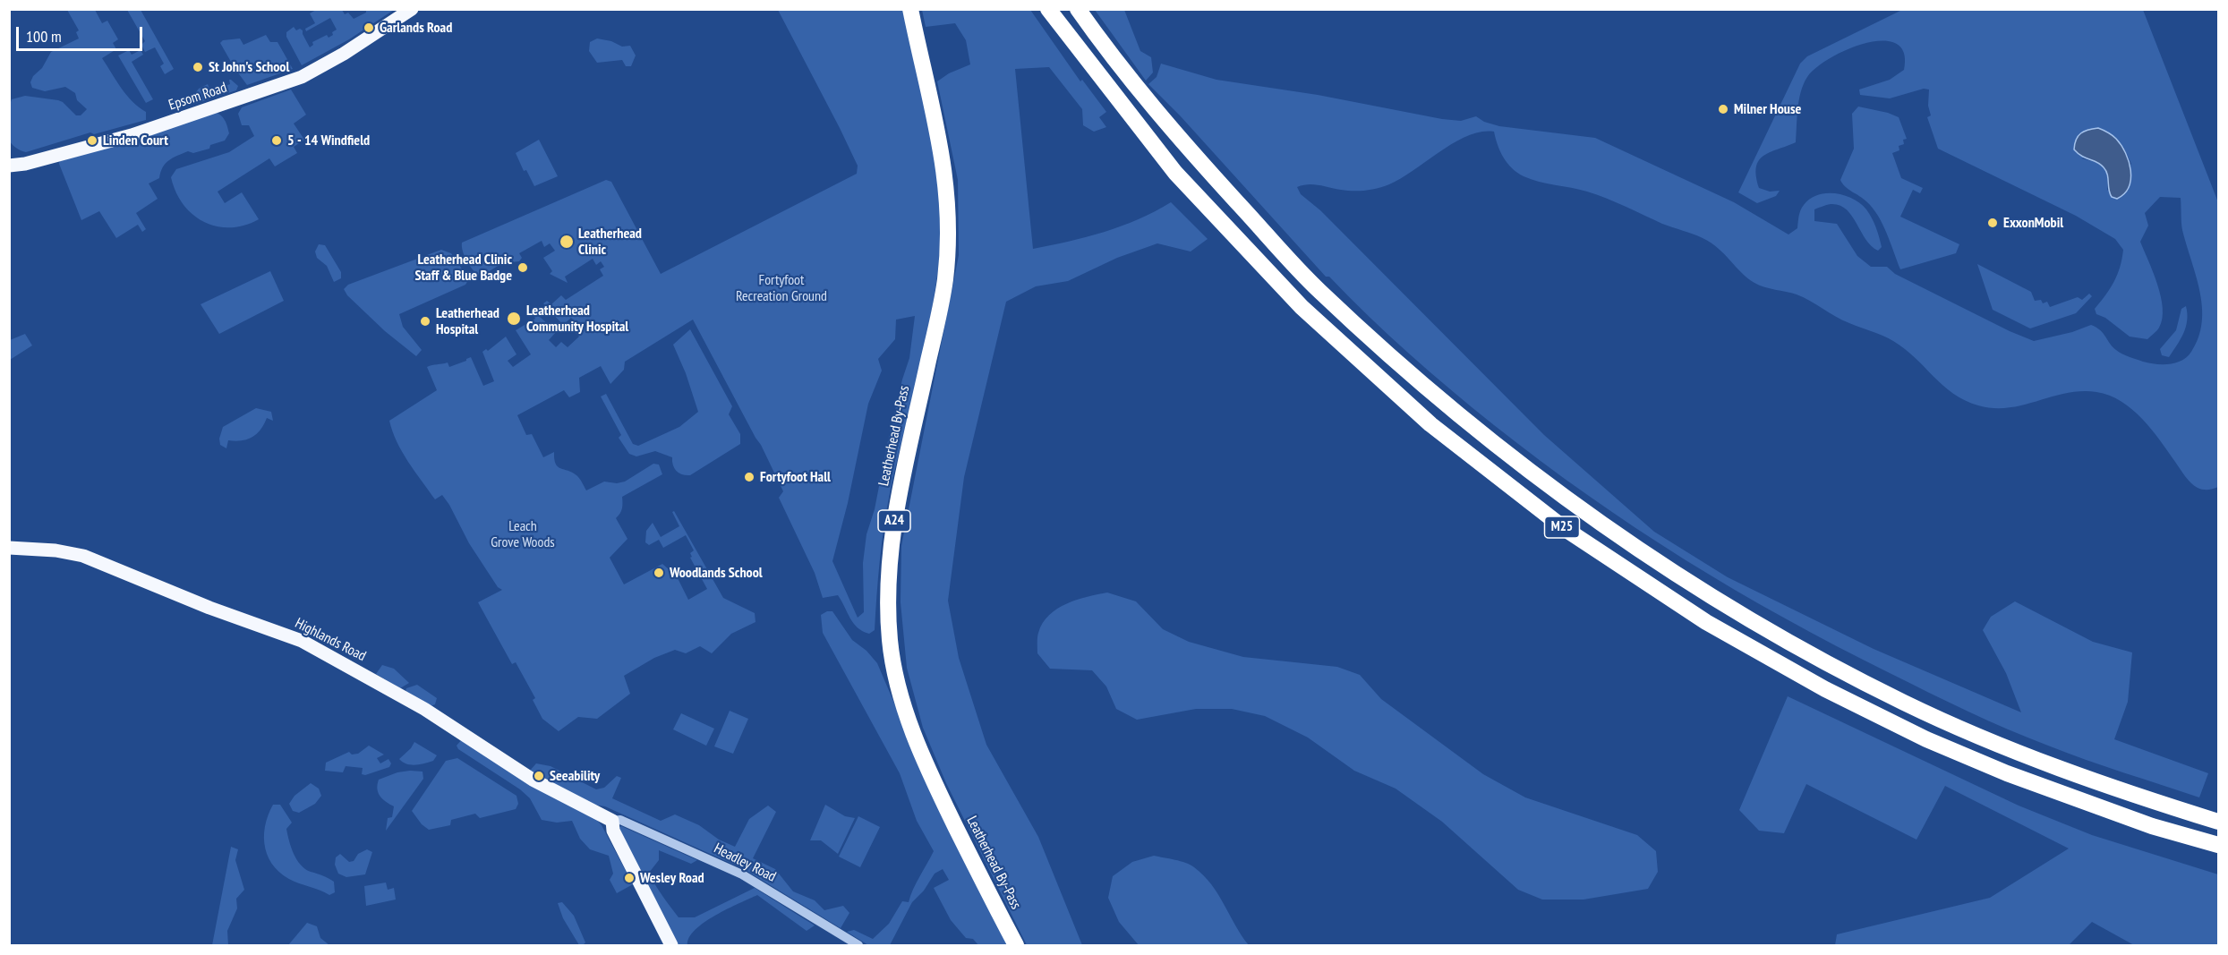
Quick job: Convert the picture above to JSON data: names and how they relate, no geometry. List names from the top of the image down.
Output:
{
  "streets": {
    "highway": ["Leatherhead By-Pass", "A24", "M25"],
    "main road": ["Epsom Road", "Highlands Road"],
    "street": ["Headley Road"]
  },
  "crossings": [
    ["Highlands Road", "Headley Road"]
  ],
  "parks": ["Fortyfoot Recreation Ground", "Leach Grove Woods"],
  "places": [
    "Garlands Road",
    "St John's School",
    "Milner House",
    "Linden Court",
    "5 - 14 Windfield",
    "ExxonMobil",
    "Leatherhead Clinic",
    "Leatherhead Clinic Staff & Blue Badge",
    "Leatherhead Community Hospital",
    "Leatherhead Hospital",
    "Fortyfoot Hall",
    "Woodlands School",
    "Seeability",
    "Wesley Road"
  ],
  "scale_bar": "100 m"
}
